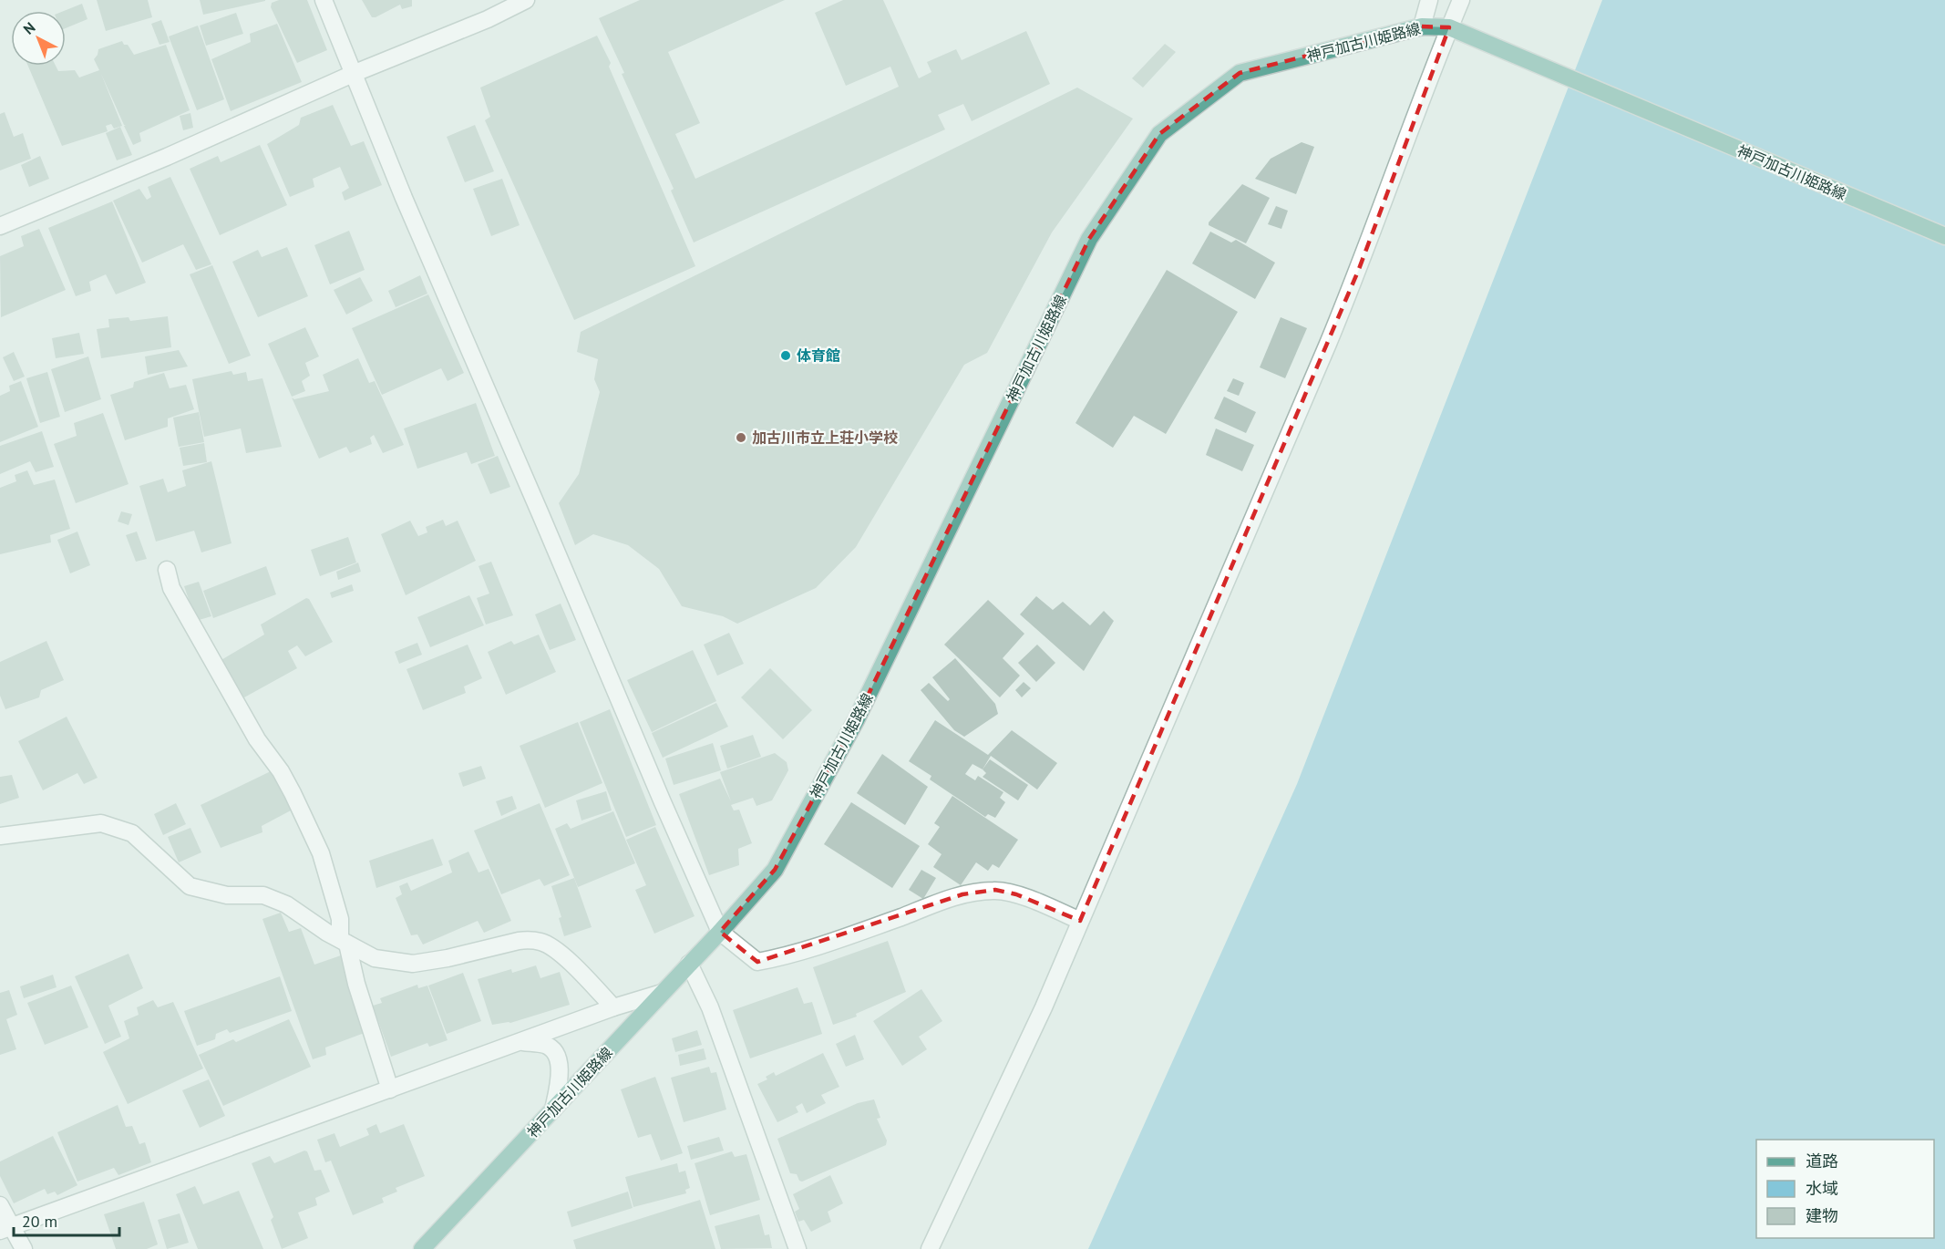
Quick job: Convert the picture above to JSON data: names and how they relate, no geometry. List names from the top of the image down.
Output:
{
  "streets": {
    "main road": ["神戸加古川姫路線"]
  },
  "places": ["体育館", "加古川市立上荘小学校"],
  "legend": ["道路", "水域", "建物"],
  "scale_bar": "20 m",
  "north": "top left"
}
